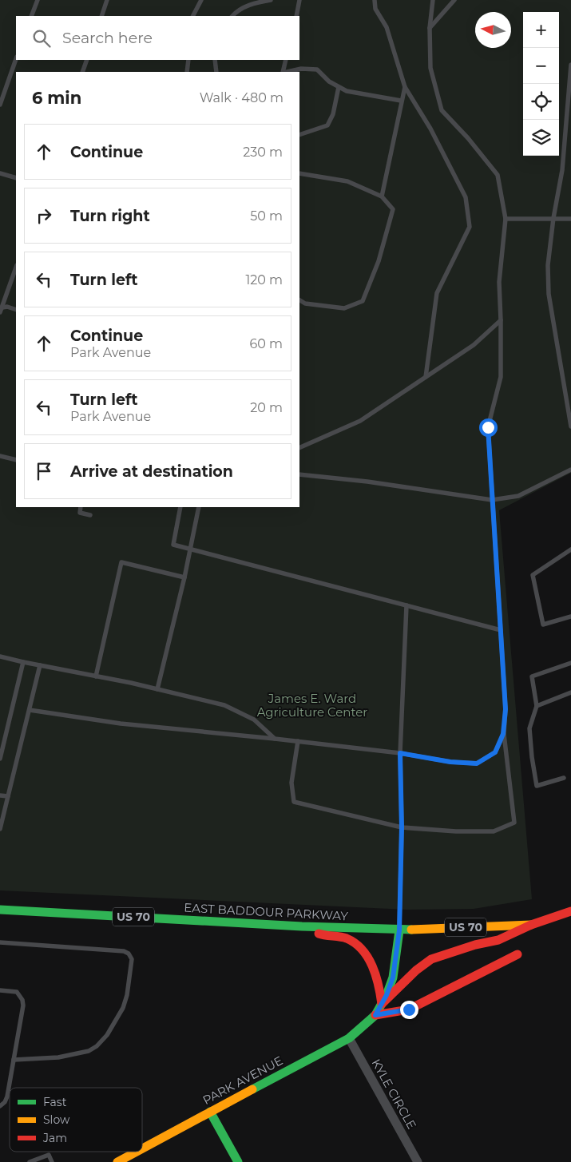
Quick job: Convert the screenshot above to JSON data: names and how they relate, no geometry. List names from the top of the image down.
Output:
{
  "streets": {
    "main road": ["EAST BADDOUR PARKWAY", "US 70", "PARK AVENUE"],
    "street": ["KYLE CIRCLE"]
  },
  "crossings": [
    ["EAST BADDOUR PARKWAY", "US 70"],
    ["EAST BADDOUR PARKWAY", "PARK AVENUE"],
    ["PARK AVENUE", "KYLE CIRCLE"]
  ],
  "parks": ["James E. Ward Agriculture Center"],
  "legend": ["Fast", "Slow", "Jam"],
  "north": "left",
  "page": {
    "map_buttons": ["+", "−"],
    "search": "Search here",
    "heading": ["6 min", "Walk · 480 m"],
    "list": [
      ["Continue", "230 m"],
      ["Turn right", "50 m"],
      ["Turn left", "120 m"],
      ["Continue", "Park Avenue", "60 m"],
      ["Turn left", "Park Avenue", "20 m"],
      "Arrive at destination"
    ]
  }
}
